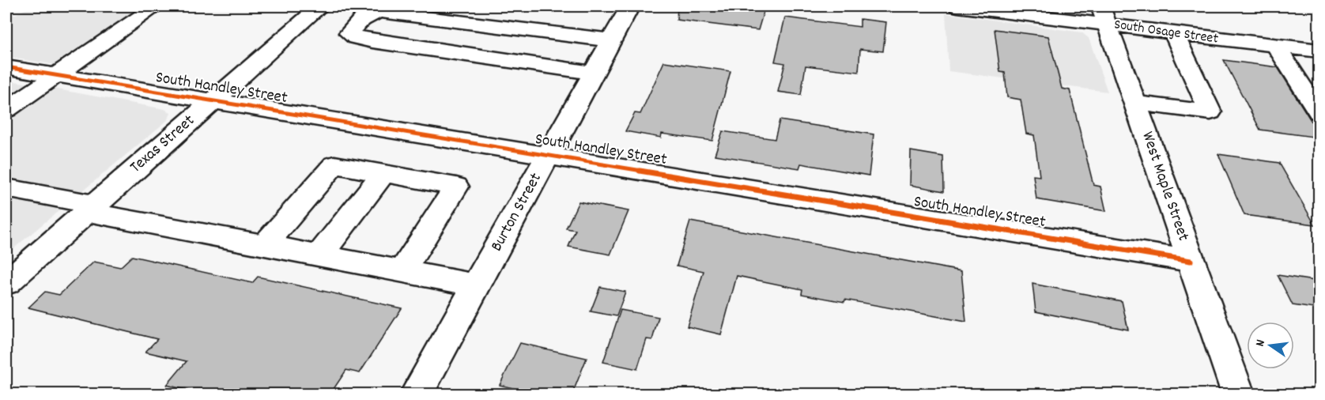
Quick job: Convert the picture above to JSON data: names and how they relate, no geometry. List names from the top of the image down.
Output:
{
  "streets": {
    "street": [
      "South Osage Street",
      "South Handley Street",
      "Texas Street",
      "West Maple Street",
      "Burton Street"
    ]
  },
  "crossings": [
    ["South Osage Street", "West Maple Street"],
    ["South Handley Street", "Texas Street"],
    ["South Handley Street", "West Maple Street"],
    ["South Handley Street", "Burton Street"]
  ],
  "north": "left"
}
